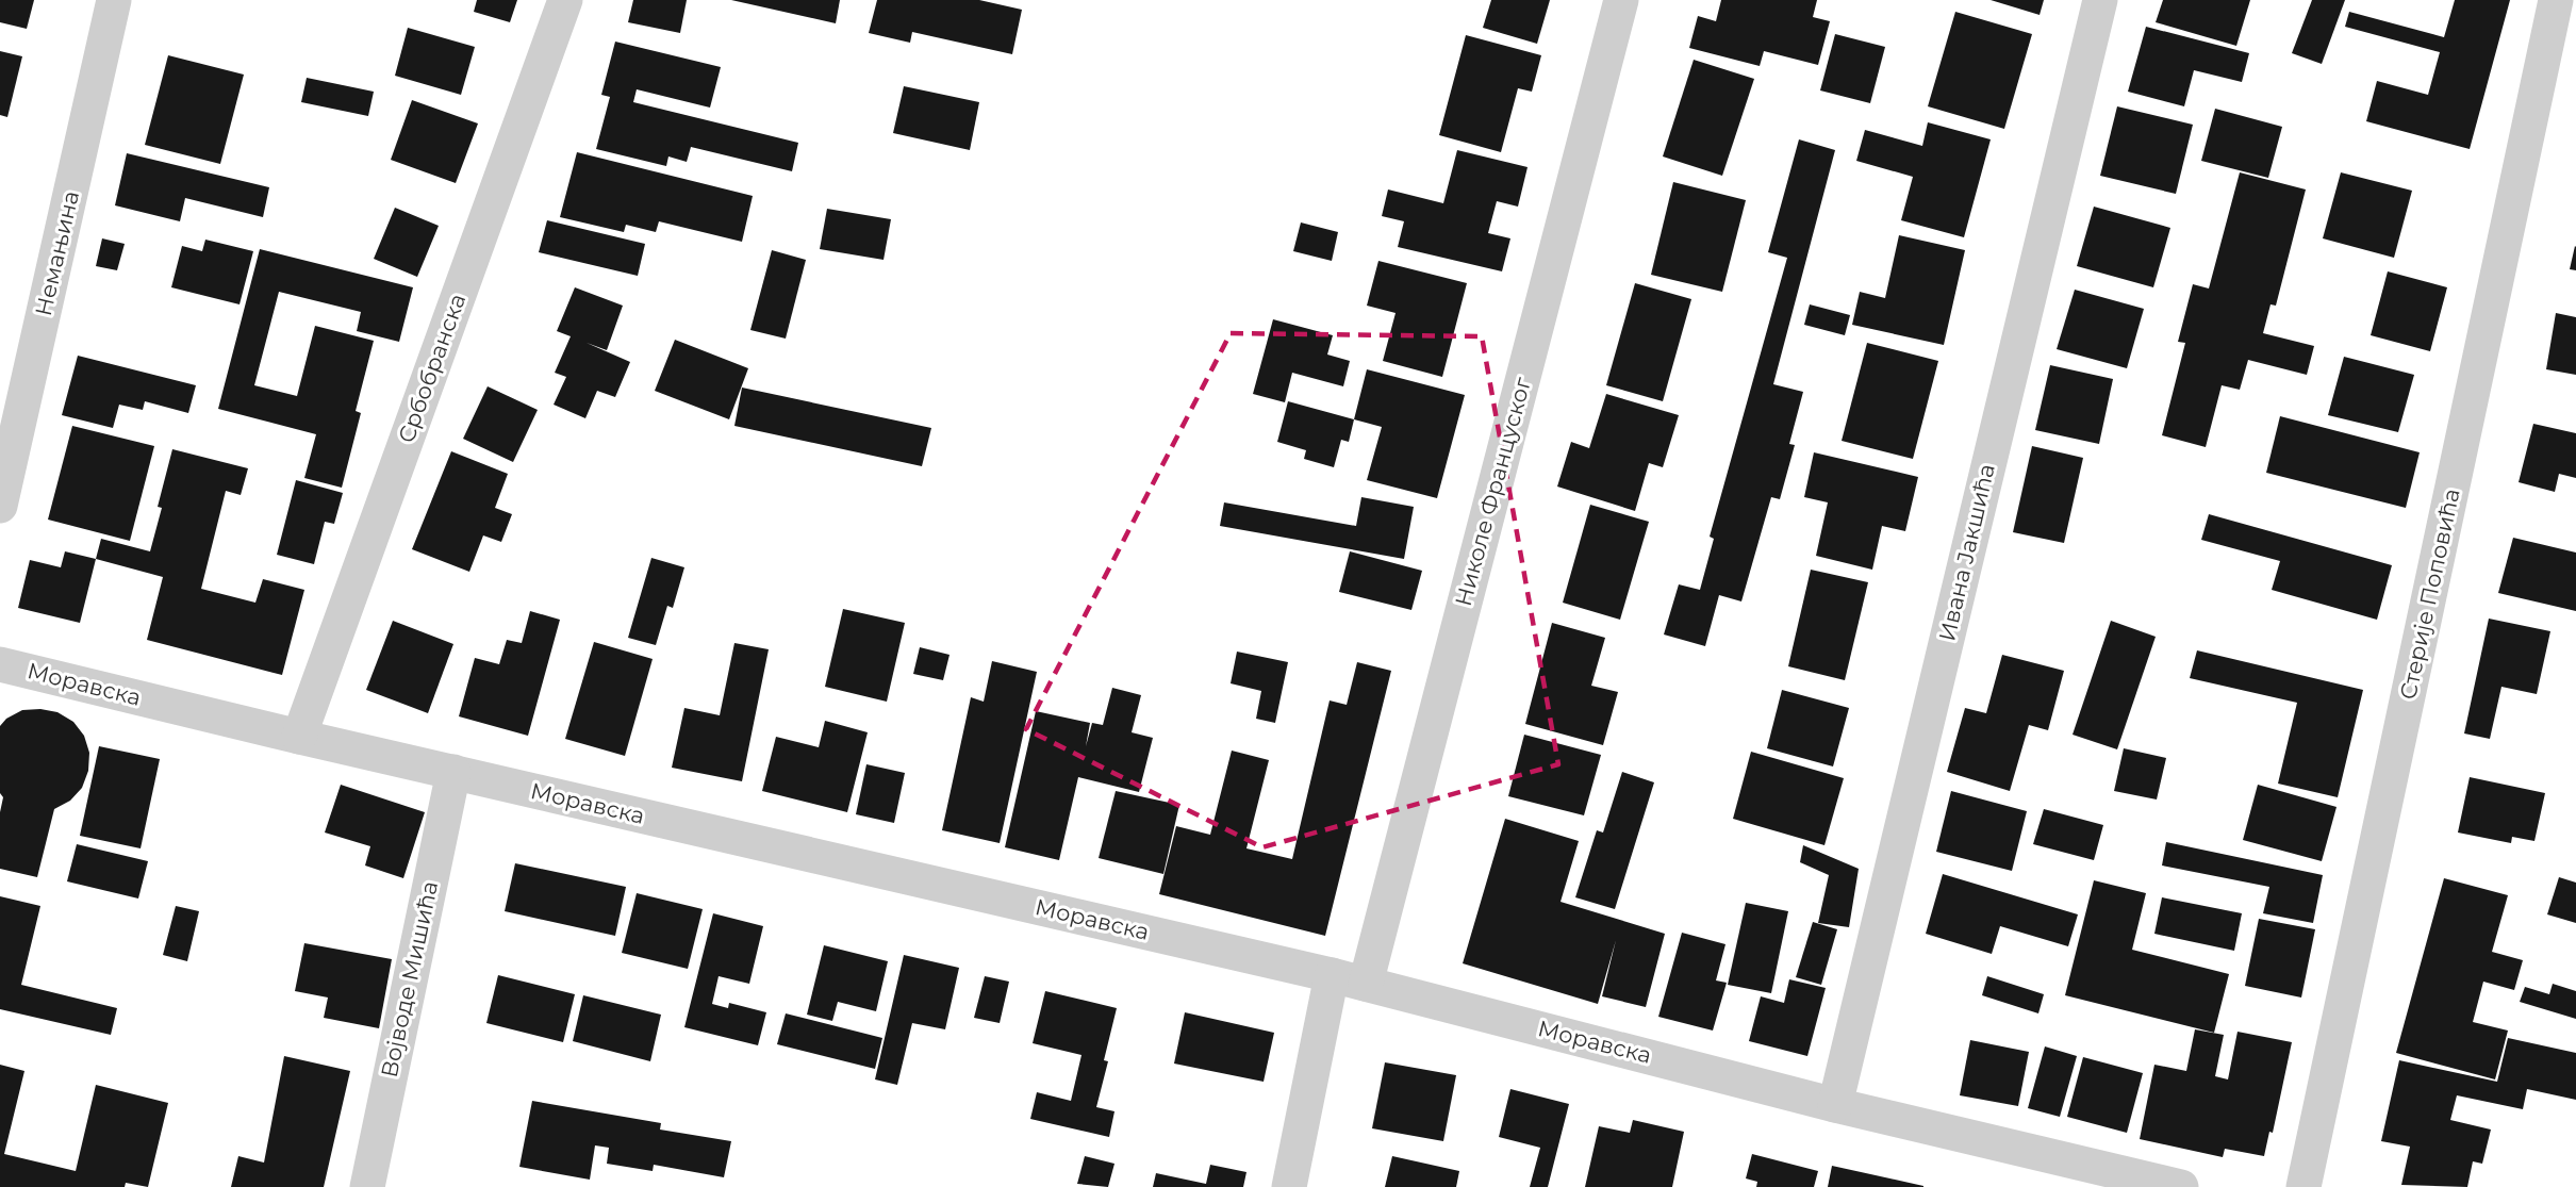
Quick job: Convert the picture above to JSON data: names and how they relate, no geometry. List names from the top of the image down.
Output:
{
  "streets": {
    "street": [
      "Немањина",
      "Србобранска",
      "Николе Француског",
      "Ивана Јакшића",
      "Стерије Поповића",
      "Моравска",
      "Војводе Мишића"
    ]
  },
  "crossings": [
    ["Србобранска", "Моравска"],
    ["Николе Француског", "Моравска"],
    ["Ивана Јакшића", "Моравска"],
    ["Моравска", "Војводе Мишића"]
  ]
}
